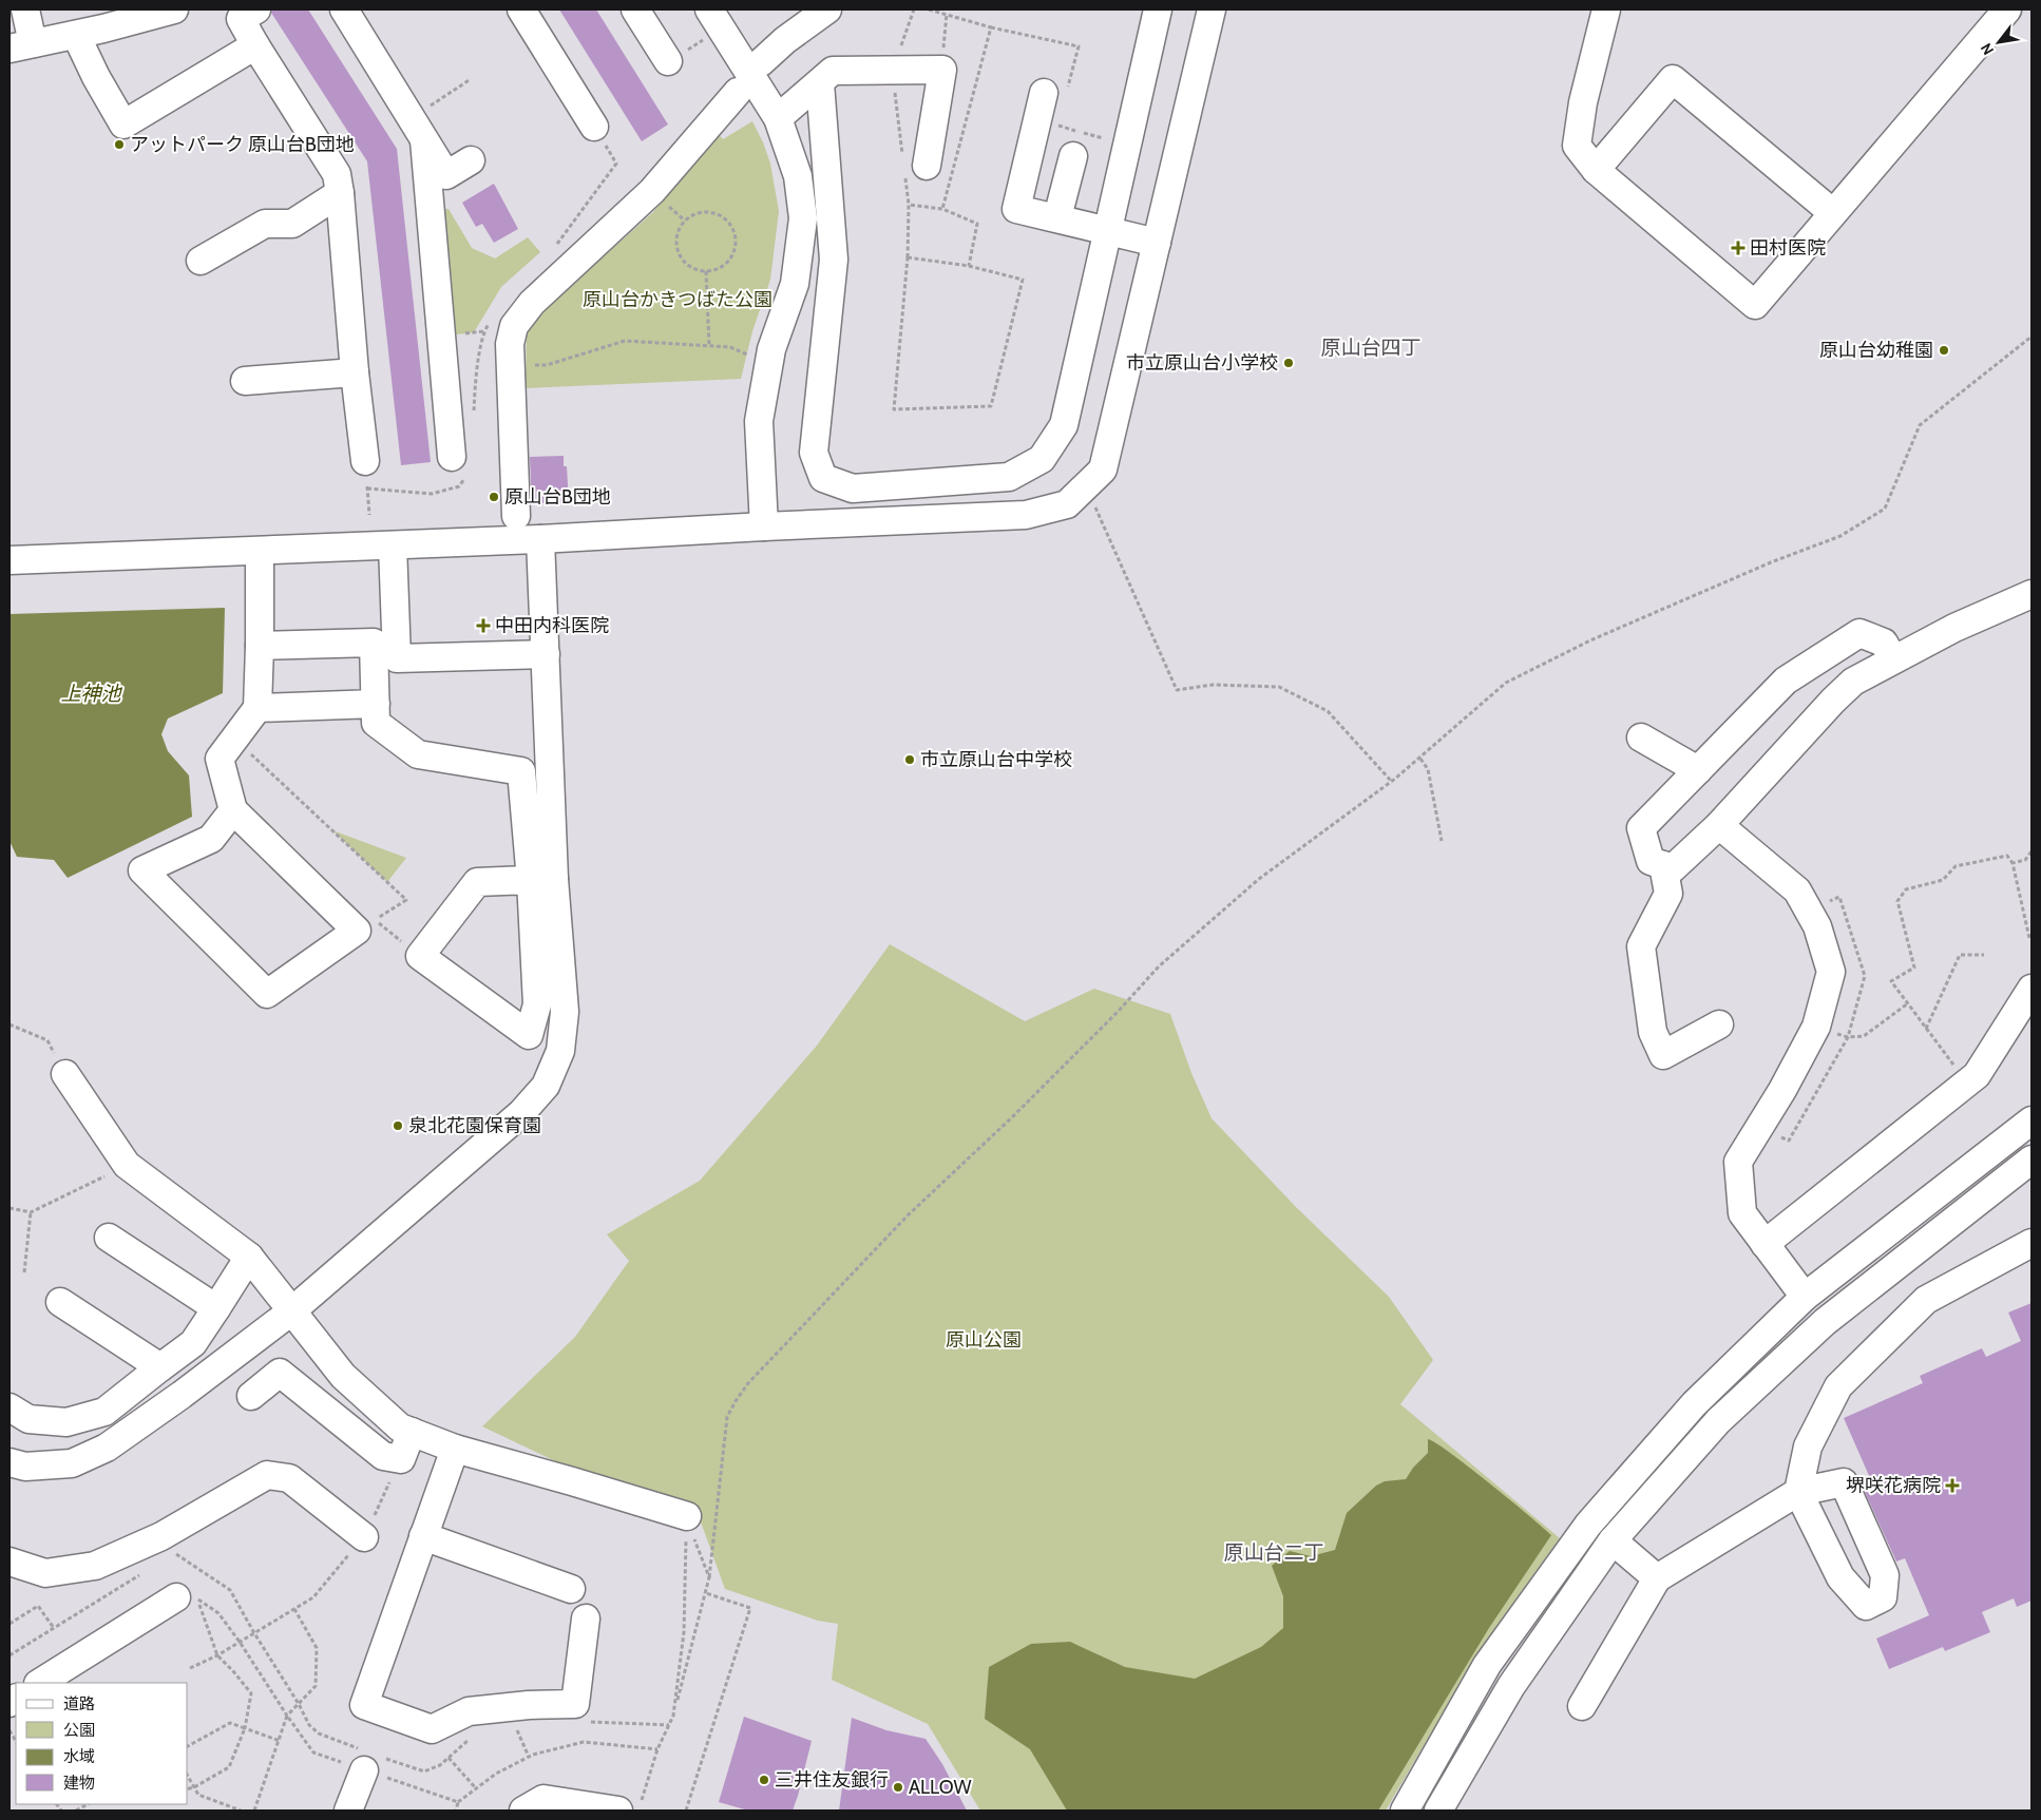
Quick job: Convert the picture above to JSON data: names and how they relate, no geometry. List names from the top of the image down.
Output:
{
  "districts": ["原山台四丁", "原山台二丁"],
  "water": ["上神池"],
  "parks": ["原山台かきつばた公園", "原山公園"],
  "places": {
    "other": [
      "アットパーク 原山台B団地",
      "原山台幼稚園",
      "市立原山台小学校",
      "原山台B団地",
      "市立原山台中学校",
      "泉北花園保育園",
      "三井住友銀行",
      "ALLOW"
    ],
    "health": ["田村医院", "中田内科医院", "堺咲花病院"]
  },
  "legend": [
    "道路",
    "公園",
    "水域",
    "建物"
  ],
  "north": "bottom left"
}
